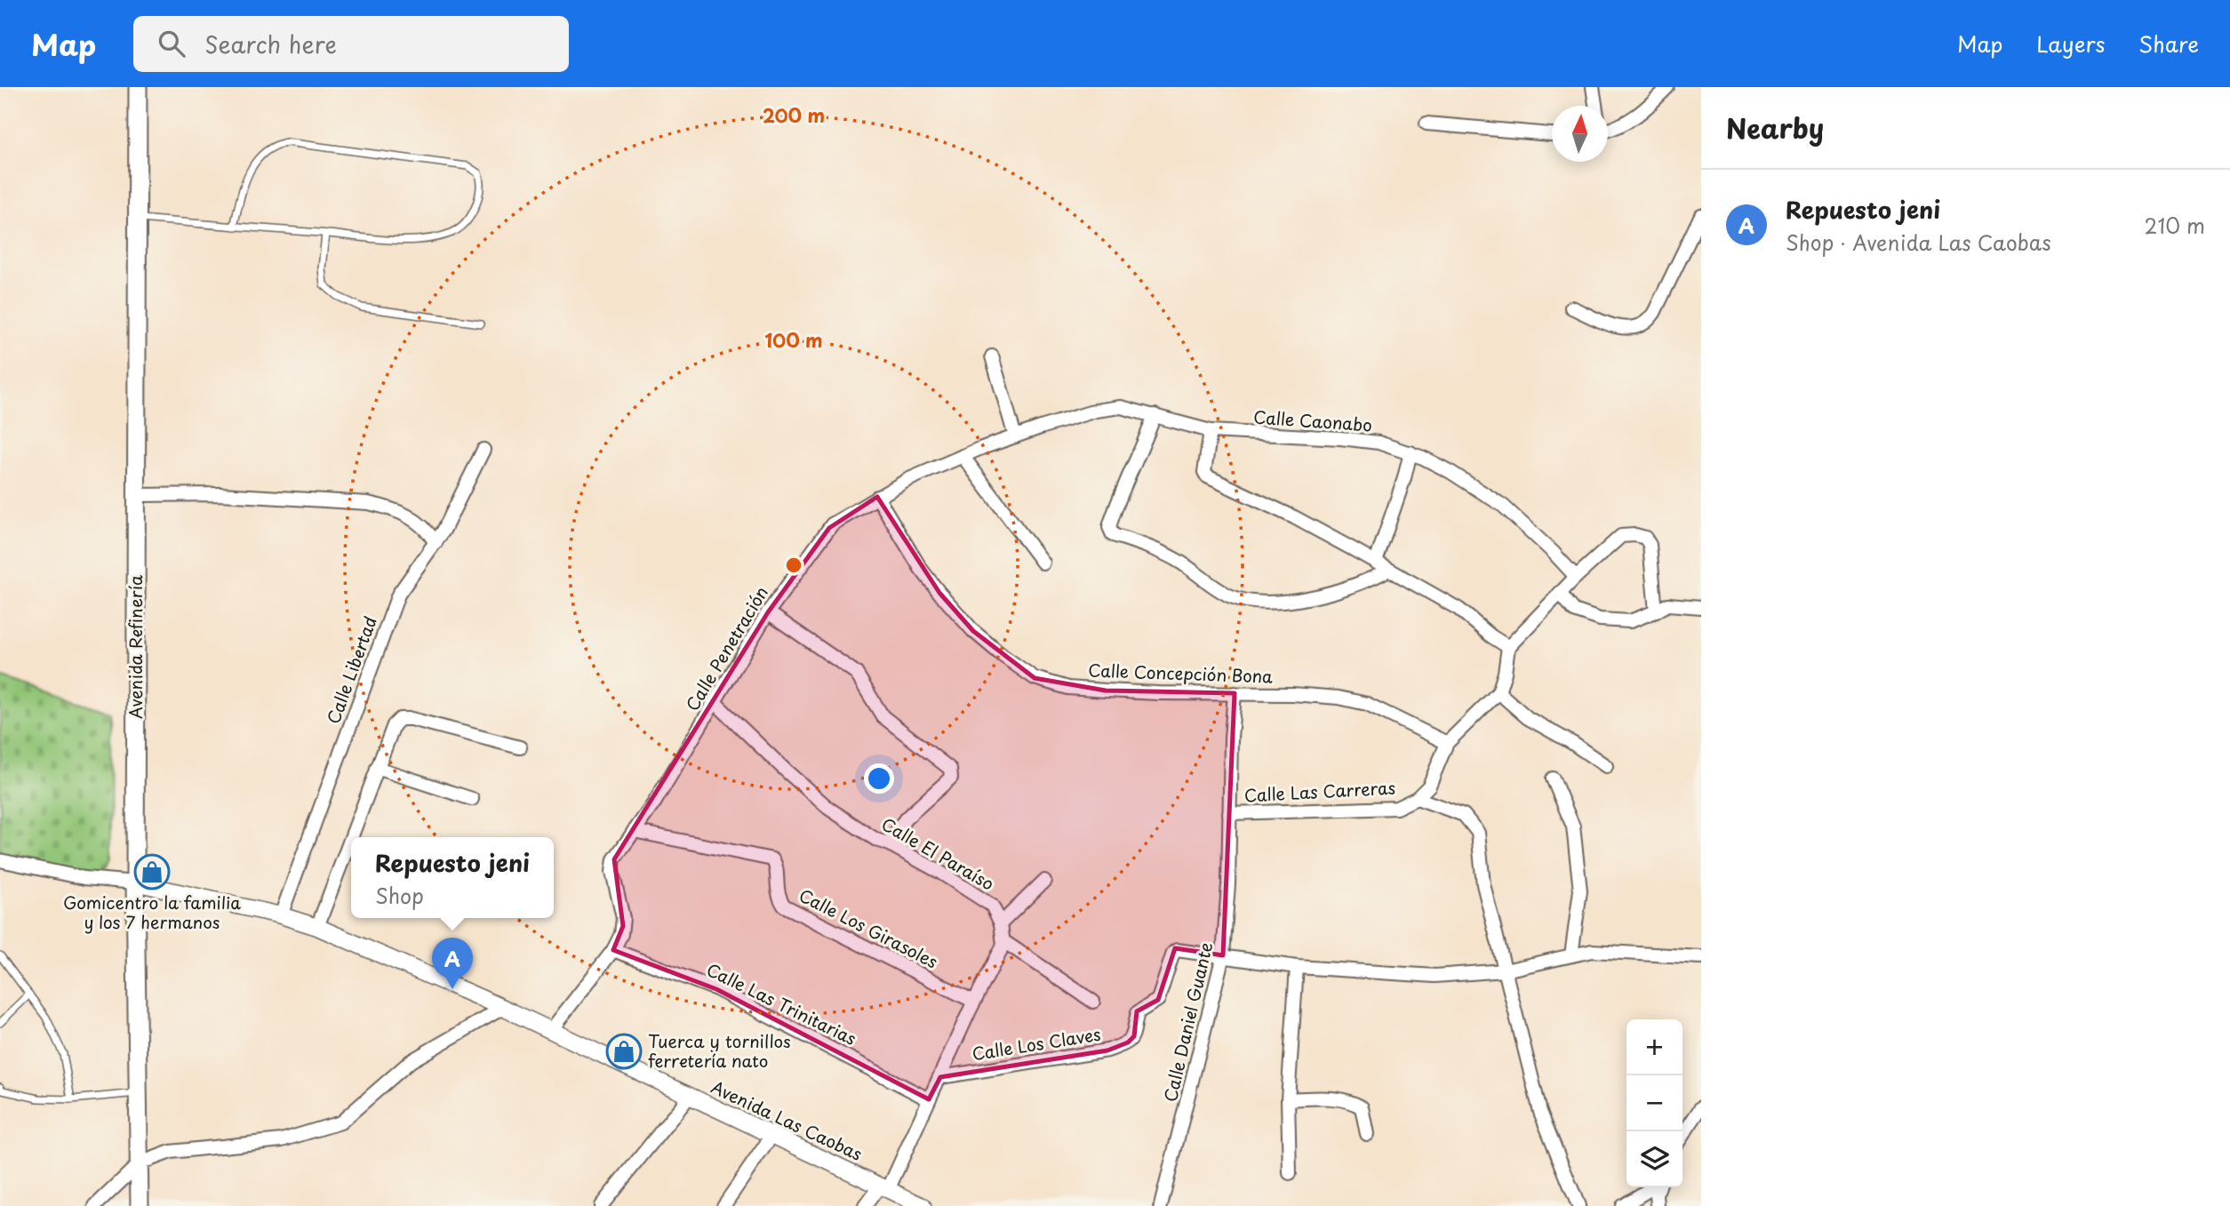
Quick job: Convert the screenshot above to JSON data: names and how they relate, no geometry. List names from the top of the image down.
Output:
{
  "streets": {
    "main road": ["Avenida Refinería"],
    "street": [
      "Calle Caonabo",
      "Calle Penetración",
      "Calle Libertad",
      "Calle Concepción Bona",
      "Calle Las Carreras",
      "Calle El Paraíso",
      "Calle Los Girasoles",
      "Calle Las Trinitarias",
      "Calle Daniel Guante",
      "Calle Los Claves",
      "Avenida Las Caobas"
    ]
  },
  "crossings": [
    ["Calle Caonabo", "Calle Penetración"],
    ["Avenida Refinería", "Avenida Las Caobas"],
    ["Calle Penetración", "Calle Concepción Bona"],
    ["Calle Penetración", "Calle El Paraíso"],
    ["Calle Penetración", "Calle Los Girasoles"],
    ["Calle Penetración", "Calle Las Trinitarias"],
    ["Calle Penetración", "Avenida Las Caobas"],
    ["Calle Libertad", "Avenida Las Caobas"],
    ["Calle Concepción Bona", "Calle Las Carreras"],
    ["Calle Concepción Bona", "Calle Daniel Guante"],
    ["Calle Las Carreras", "Calle Daniel Guante"],
    ["Calle Daniel Guante", "Calle Los Claves"]
  ],
  "places": {
    "shop": ["Gomicentro la familia y los 7 hermanos", "Tuerca y tornillos ferretería nato"]
  },
  "north": "top",
  "page": {
    "header": "Map",
    "search": "Search here",
    "nav": ["Map", "Layers", "Share"],
    "heading": "Nearby",
    "list": [
      {
        "mark": "A",
        "name": "Repuesto jeni",
        "note": "Shop · Avenida Las Caobas",
        "value": "210 m"
      }
    ],
    "popup": ["Repuesto jeni", "Shop"],
    "pins": "A",
    "map_buttons": ["+", "−"]
  },
  "rings": ["200 m", "100 m"]
}
